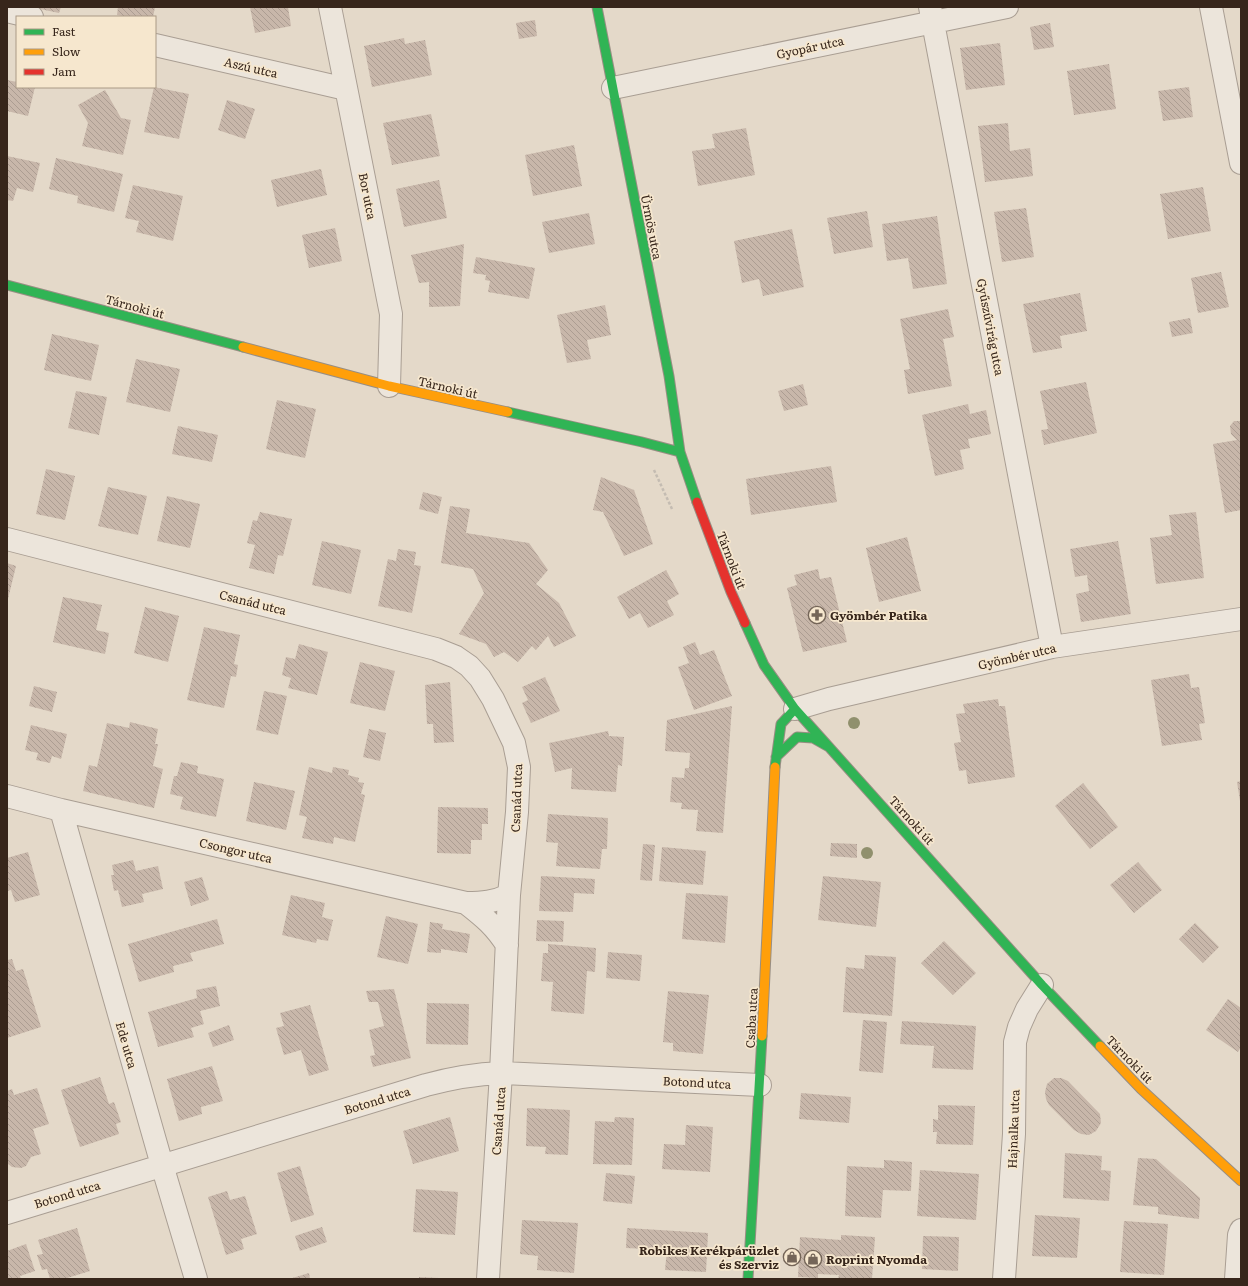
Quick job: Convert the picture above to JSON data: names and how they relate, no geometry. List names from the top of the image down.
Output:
{
  "streets": {
    "street": [
      "Gyopár utca",
      "Aszú utca",
      "Bor utca",
      "Ürmös utca",
      "Tárnoki út",
      "Gyűszűvirág utca",
      "Csanád utca",
      "Gyömbér utca",
      "Csongor utca",
      "Csaba utca",
      "Ede utca",
      "Botond utca",
      "Hajnalka utca"
    ]
  },
  "crossings": [
    ["Gyopár utca", "Ürmös utca"],
    ["Gyopár utca", "Gyűszűvirág utca"],
    ["Aszú utca", "Bor utca"],
    ["Bor utca", "Tárnoki út"],
    ["Ürmös utca", "Tárnoki út"],
    ["Tárnoki út", "Gyömbér utca"],
    ["Tárnoki út", "Csaba utca"],
    ["Tárnoki út", "Hajnalka utca"],
    ["Gyűszűvirág utca", "Gyömbér utca"],
    ["Csanád utca", "Csongor utca"],
    ["Csanád utca", "Botond utca"],
    ["Gyömbér utca", "Csaba utca"],
    ["Csongor utca", "Ede utca"],
    ["Csaba utca", "Botond utca"],
    ["Ede utca", "Botond utca"]
  ],
  "places": {
    "pharmacy": ["Gyömbér Patika"],
    "shop": ["Robikes Kerékpárüzlet és Szerviz", "Roprint Nyomda"]
  },
  "legend": ["Fast", "Slow", "Jam"]
}
